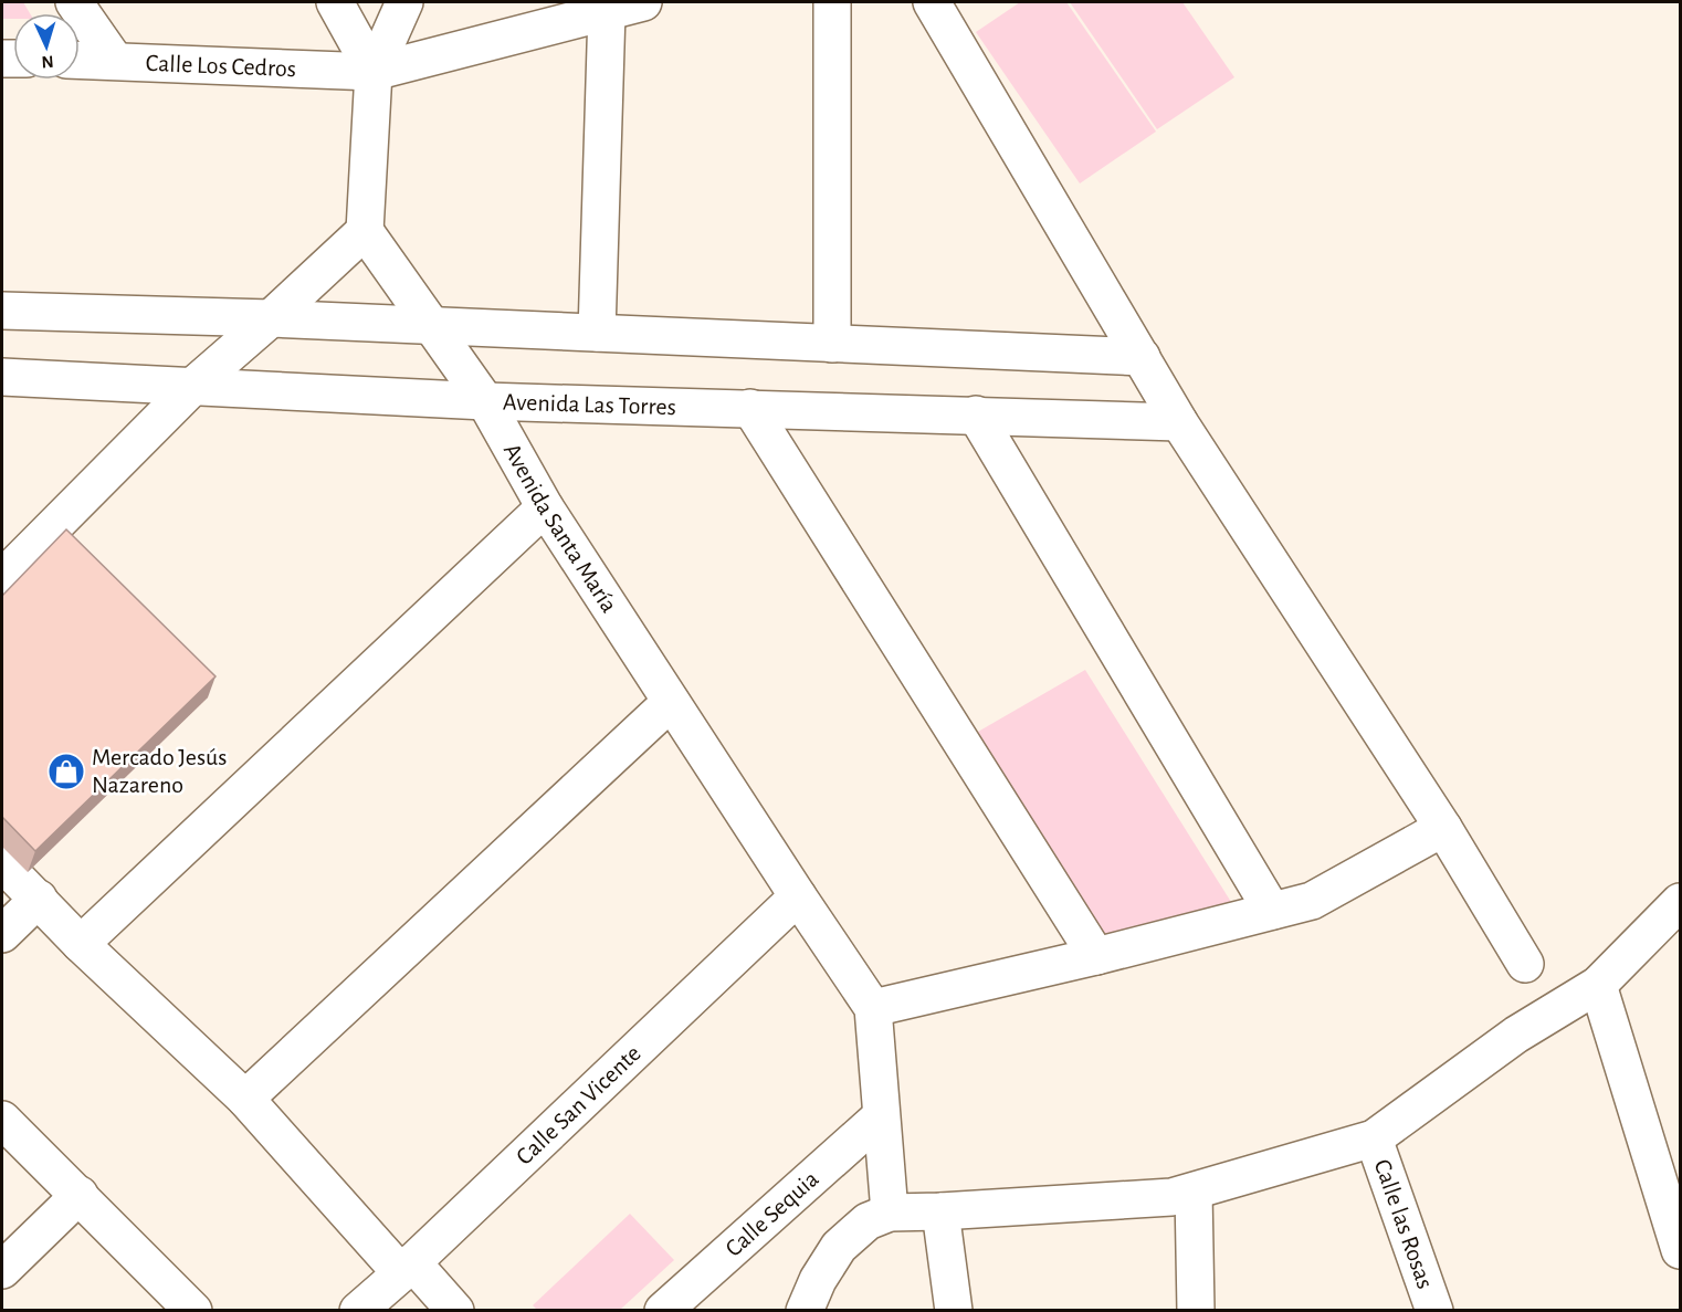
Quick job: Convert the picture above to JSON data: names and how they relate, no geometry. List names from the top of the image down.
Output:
{
  "streets": {
    "street": [
      "Calle Los Cedros",
      "Avenida Las Torres",
      "Avenida Santa María",
      "Calle San Vicente",
      "Calle Sequia",
      "Calle las Rosas"
    ]
  },
  "crossings": [
    ["Avenida Las Torres", "Avenida Santa María"],
    ["Avenida Santa María", "Calle San Vicente"],
    ["Avenida Santa María", "Calle Sequia"]
  ],
  "places": {
    "shop": ["Mercado Jesús Nazareno"]
  },
  "north": "bottom"
}
